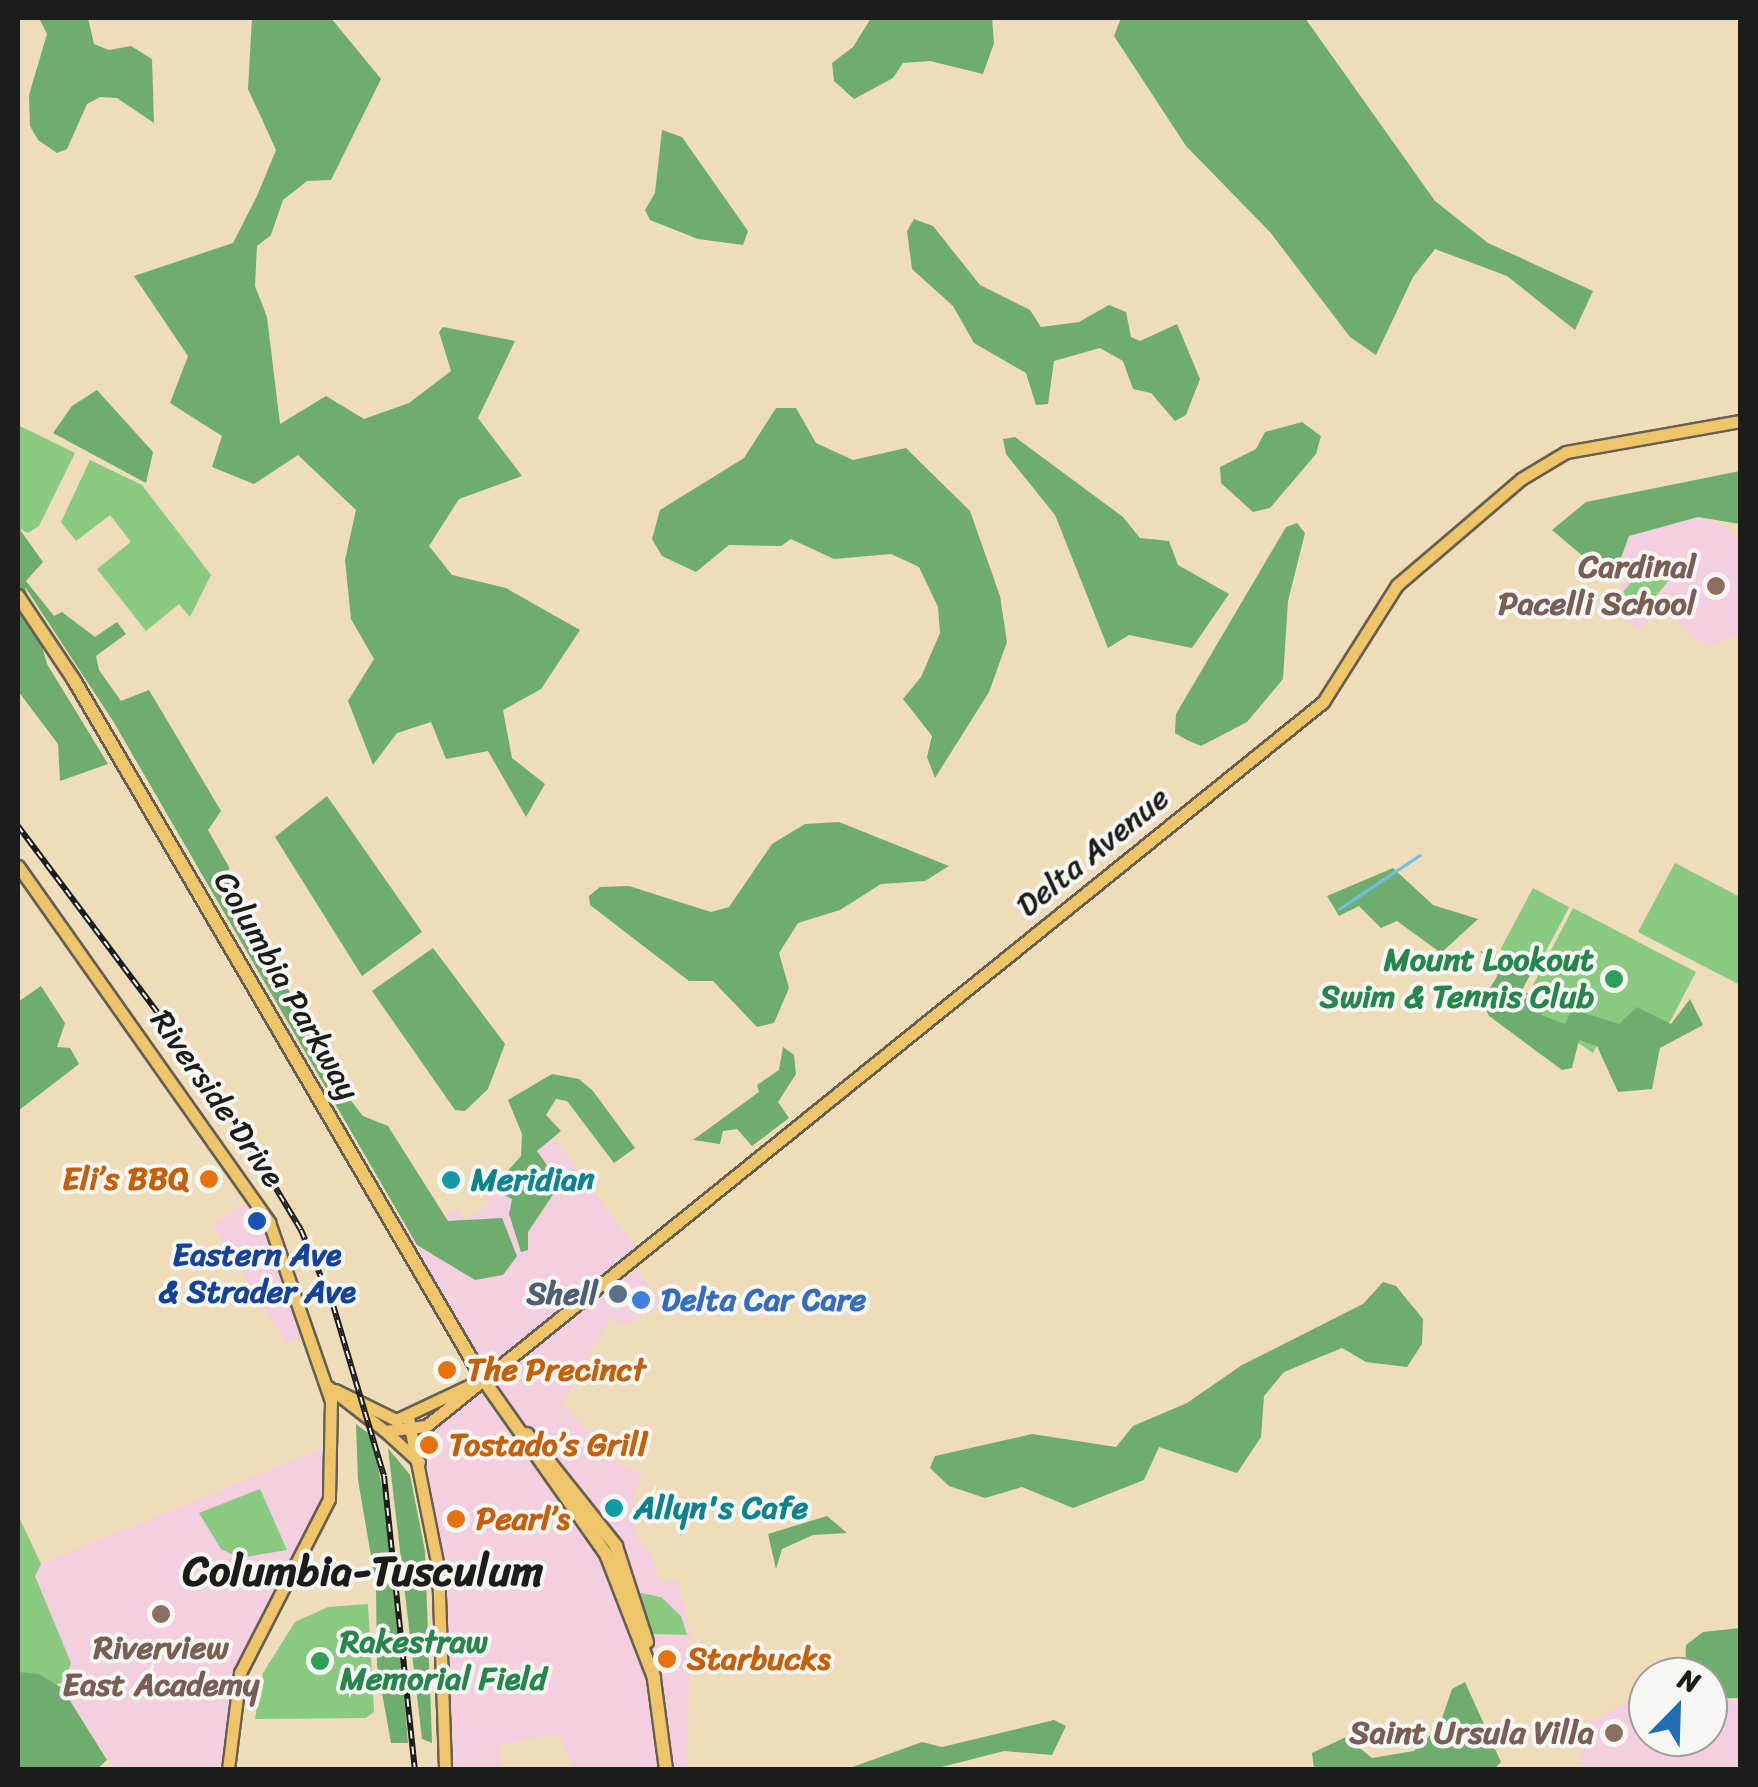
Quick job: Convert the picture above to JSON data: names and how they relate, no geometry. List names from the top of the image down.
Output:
{
  "streets": {
    "highway": ["Columbia Parkway"],
    "main road": ["Delta Avenue", "Riverside Drive"]
  },
  "crossings": [
    ["Delta Avenue", "Columbia Parkway"]
  ],
  "districts": ["Columbia-Tusculum"],
  "places": [
    "Cardinal Pacelli School",
    "Mount Lookout Swim & Tennis Club",
    "Eli’s BBQ",
    "Meridian",
    "Eastern Ave & Strader Ave",
    "Shell",
    "Delta Car Care",
    "The Precinct",
    "Tostado’s Grill",
    "Allyn's Cafe",
    "Pearl’s",
    "Riverview East Academy",
    "Starbucks",
    "Rakestraw Memorial Field",
    "Saint Ursula Villa"
  ],
  "north": "top right"
}
